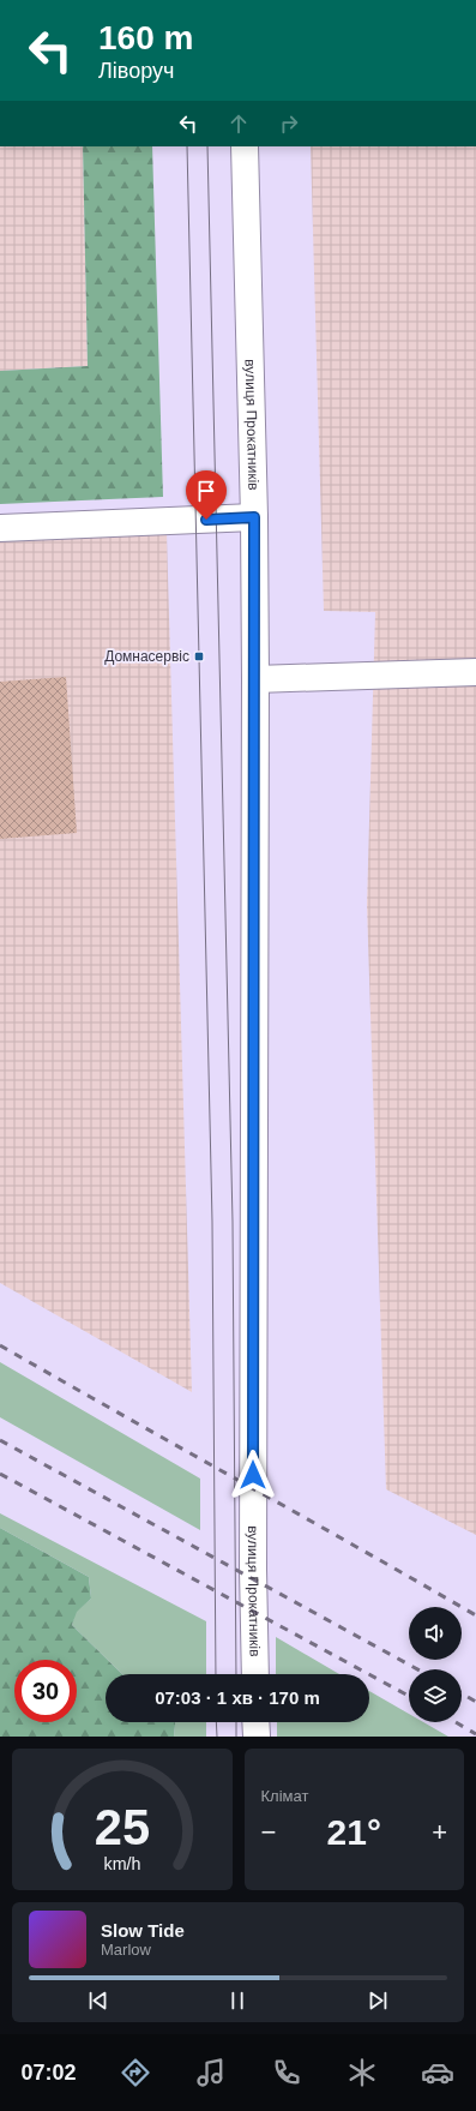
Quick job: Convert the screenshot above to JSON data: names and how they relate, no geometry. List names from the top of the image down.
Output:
{
  "streets": {
    "street": ["вулиця Прокатників"]
  },
  "places": {
    "transit": ["Домнасервіс"]
  },
  "page": {
    "turn": ["160 m", "Ліворуч"],
    "limit": "30",
    "trip": "07:03 · 1 хв · 170 m",
    "tile": "Клімат",
    "heat": ["−", "21°", "+"],
    "song": ["Slow Tide", "Marlow"],
    "tabs": "07:02",
    "gauge": ["25", "km/h"]
  }
}
